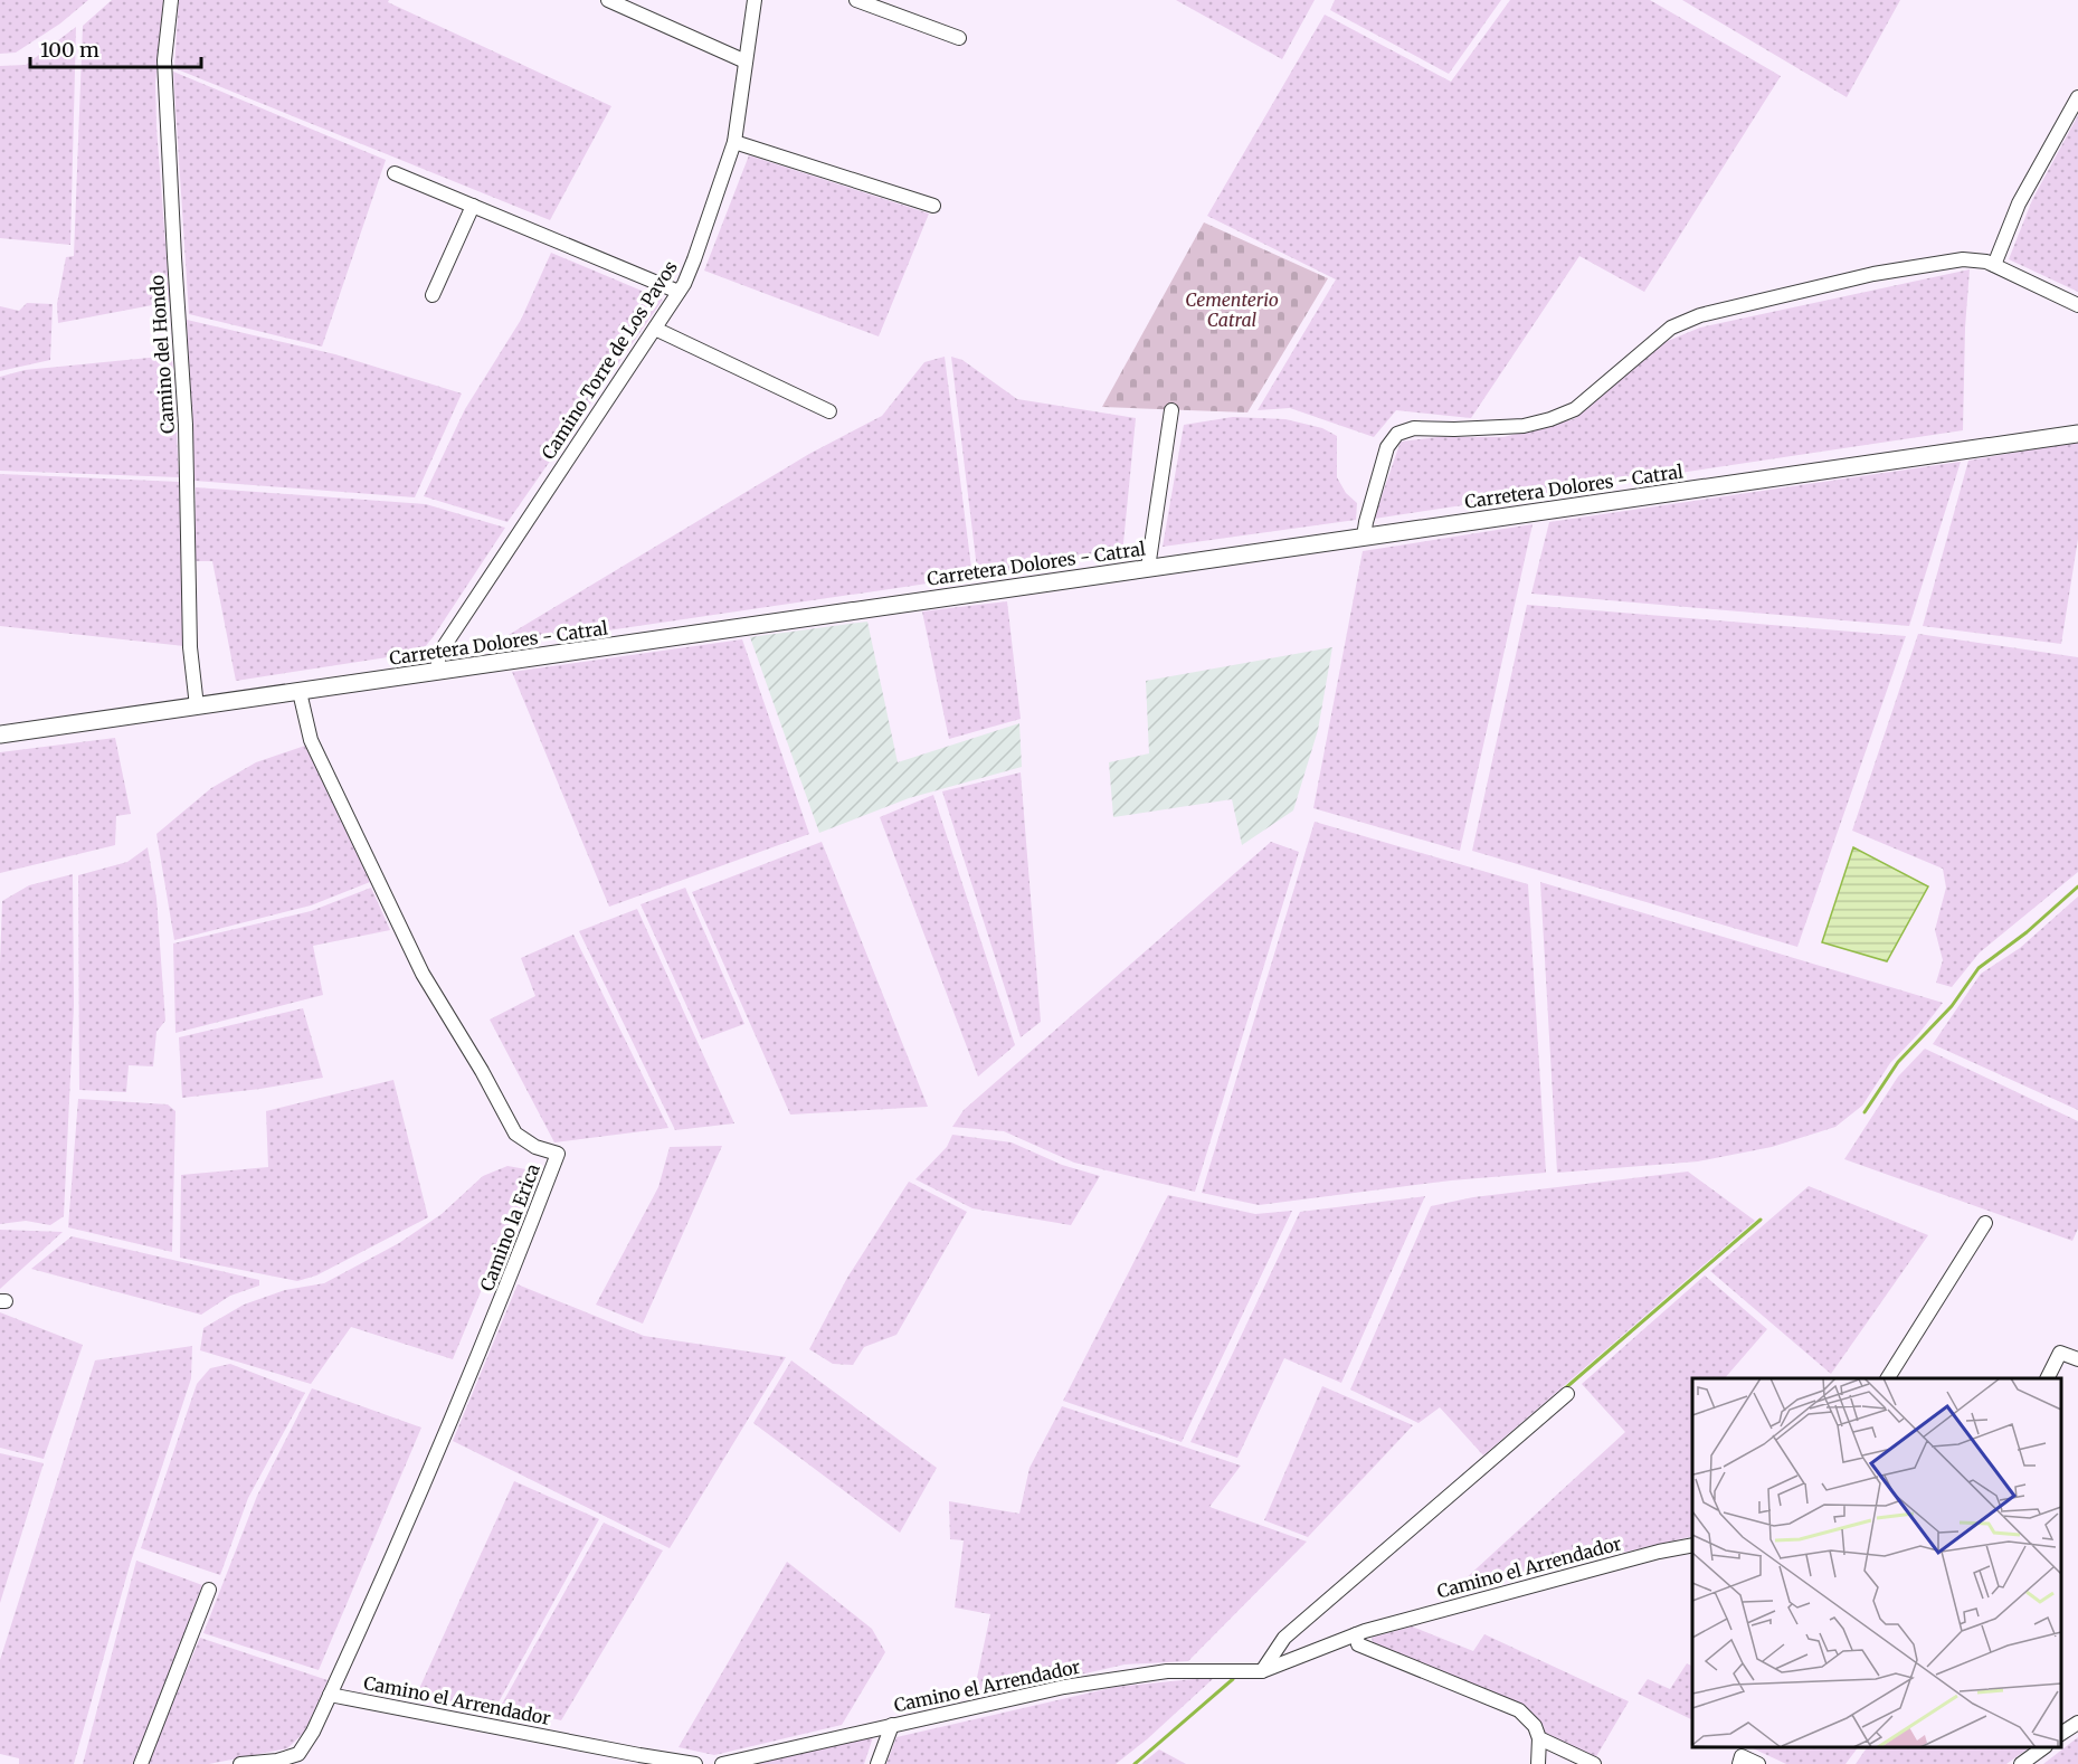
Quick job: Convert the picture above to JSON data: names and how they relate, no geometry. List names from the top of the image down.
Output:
{
  "streets": {
    "street": [
      "Camino del Hondo",
      "Camino Torre de Los Pavos",
      "Carretera Dolores - Catral",
      "Camino la Erica",
      "Camino el Arrendador"
    ]
  },
  "crossings": [
    ["Camino del Hondo", "Carretera Dolores - Catral"],
    ["Camino Torre de Los Pavos", "Carretera Dolores - Catral"],
    ["Carretera Dolores - Catral", "Camino la Erica"],
    ["Camino la Erica", "Camino el Arrendador"]
  ],
  "parks": ["Cementerio Catral"],
  "scale_bar": "100 m"
}
